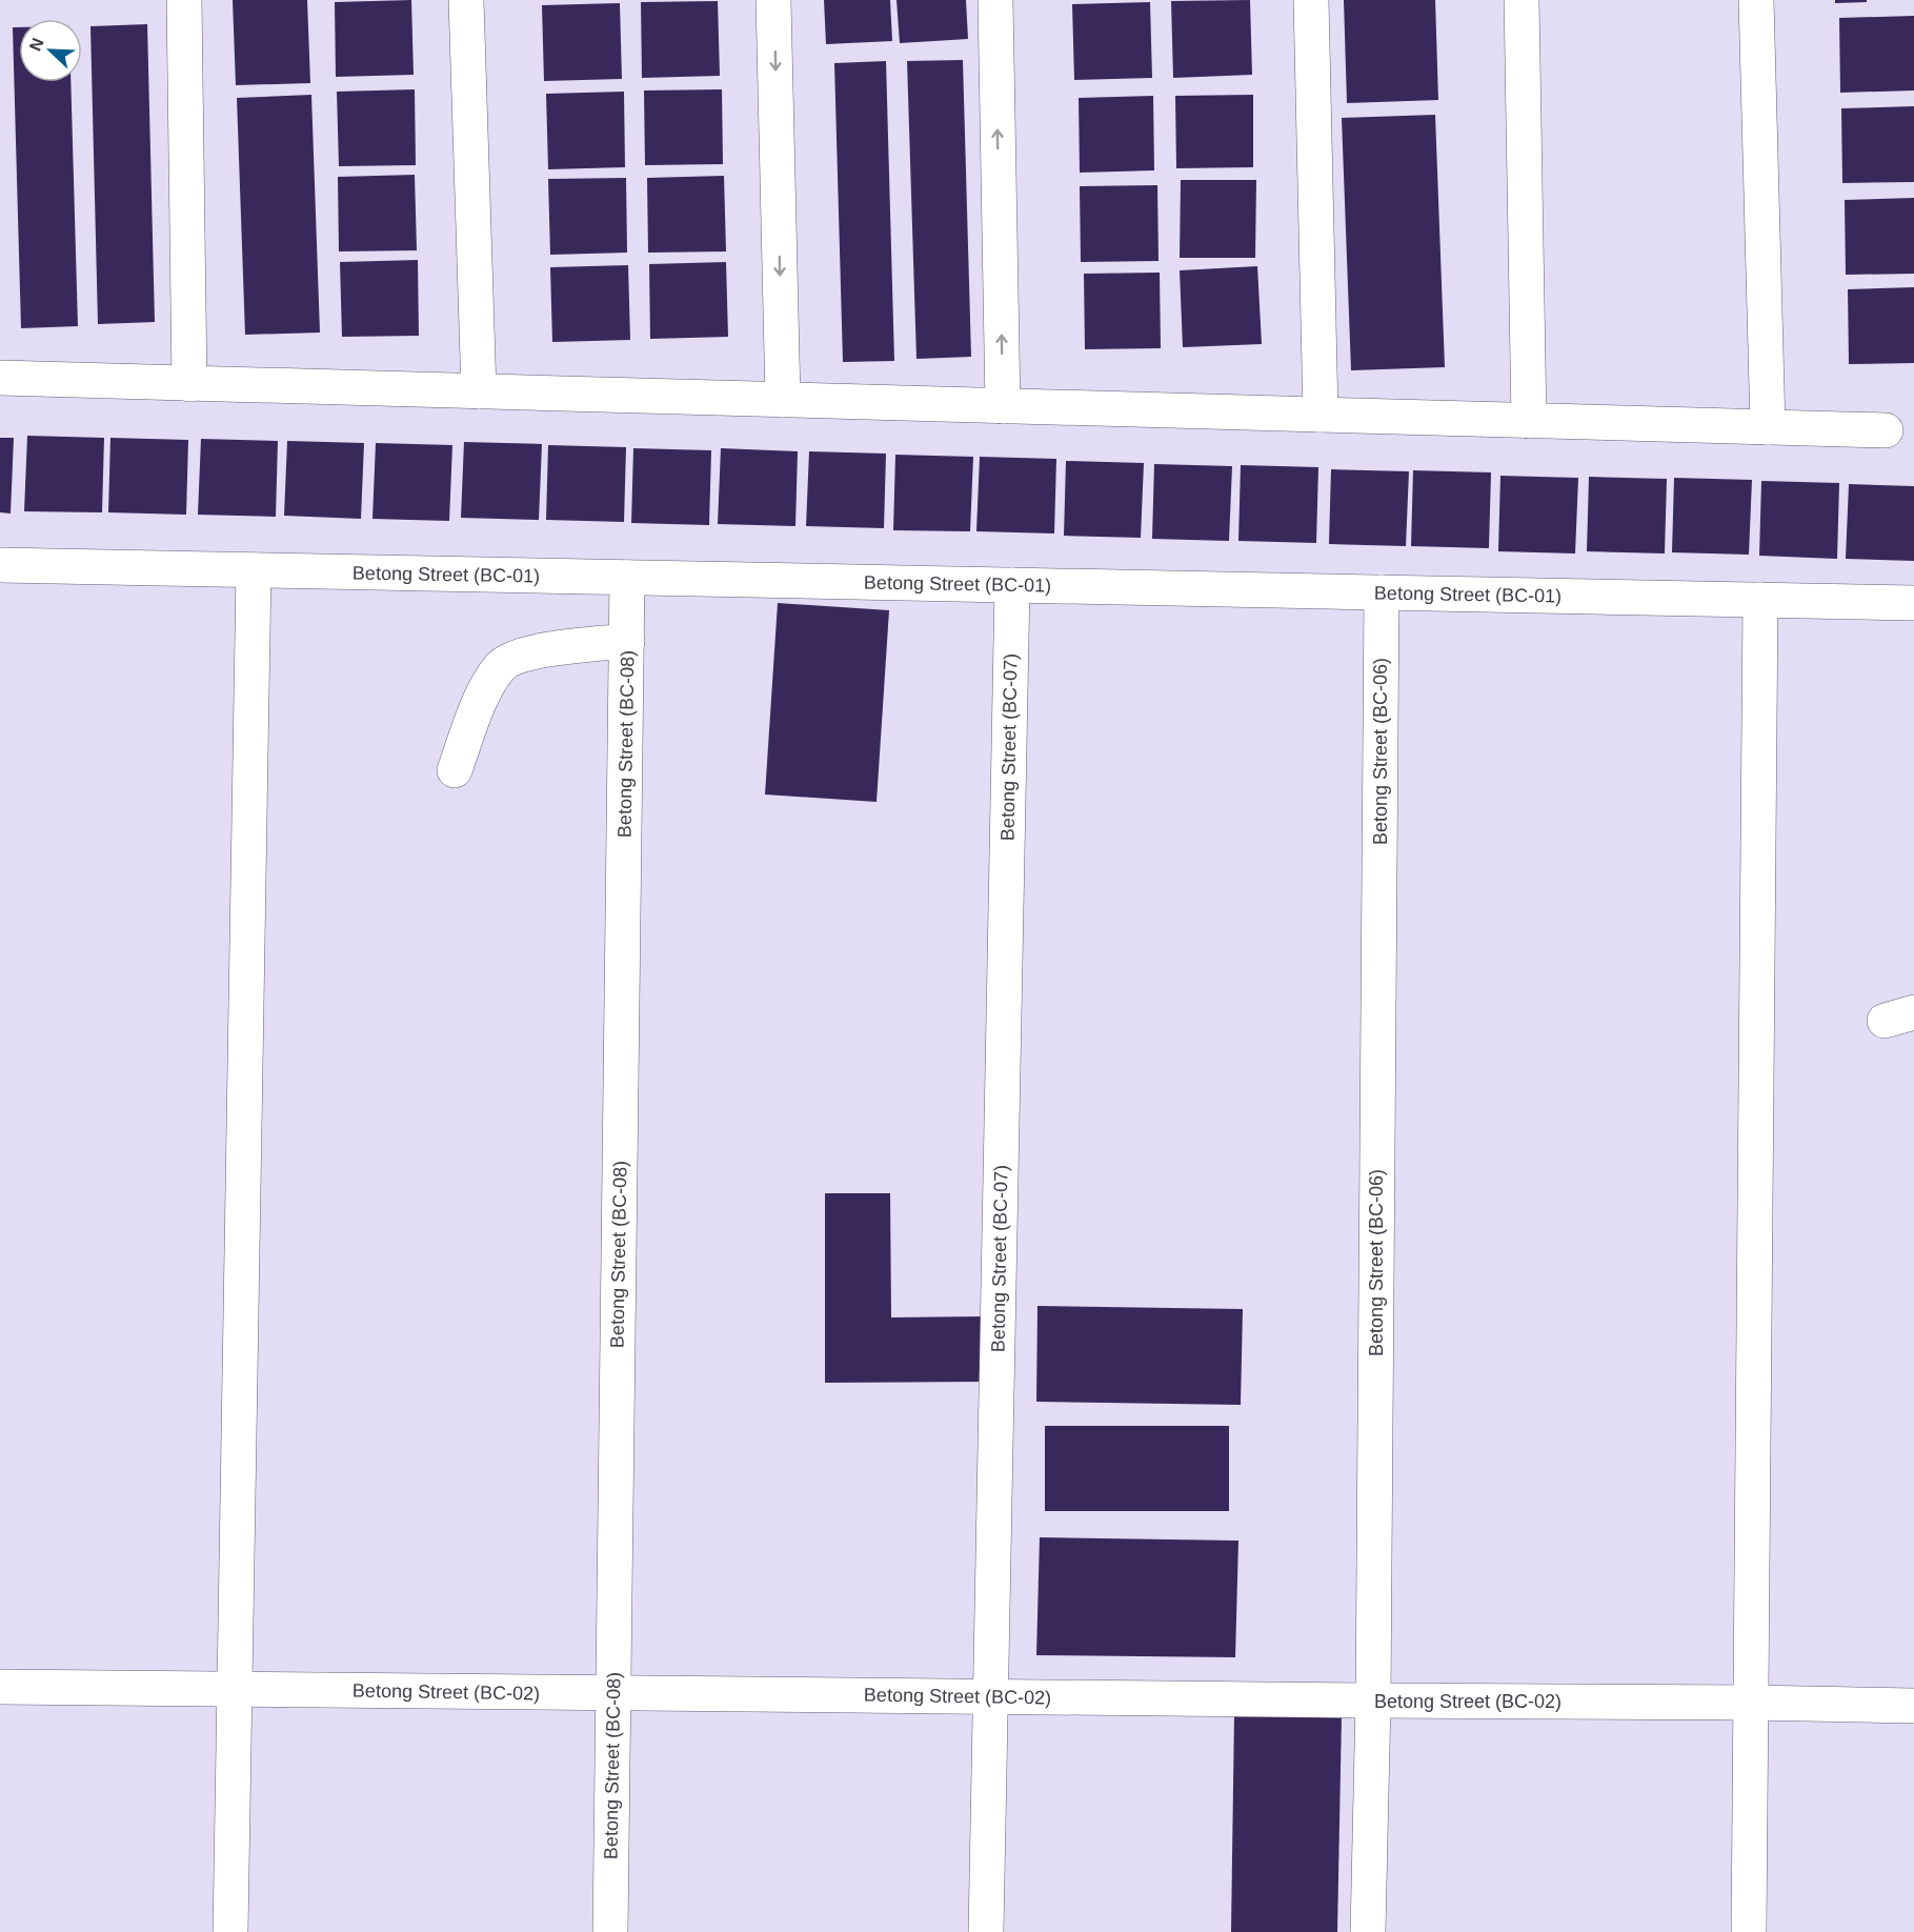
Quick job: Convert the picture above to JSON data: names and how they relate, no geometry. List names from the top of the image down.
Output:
{
  "streets": {
    "street": [
      "Betong Street (BC-01)",
      "Betong Street (BC-08)",
      "Betong Street (BC-07)",
      "Betong Street (BC-06)",
      "Betong Street (BC-02)"
    ]
  },
  "crossings": [
    ["Betong Street (BC-01)", "Betong Street (BC-08)"],
    ["Betong Street (BC-01)", "Betong Street (BC-07)"],
    ["Betong Street (BC-01)", "Betong Street (BC-06)"],
    ["Betong Street (BC-08)", "Betong Street (BC-02)"],
    ["Betong Street (BC-07)", "Betong Street (BC-02)"],
    ["Betong Street (BC-06)", "Betong Street (BC-02)"]
  ],
  "north": "top left"
}
